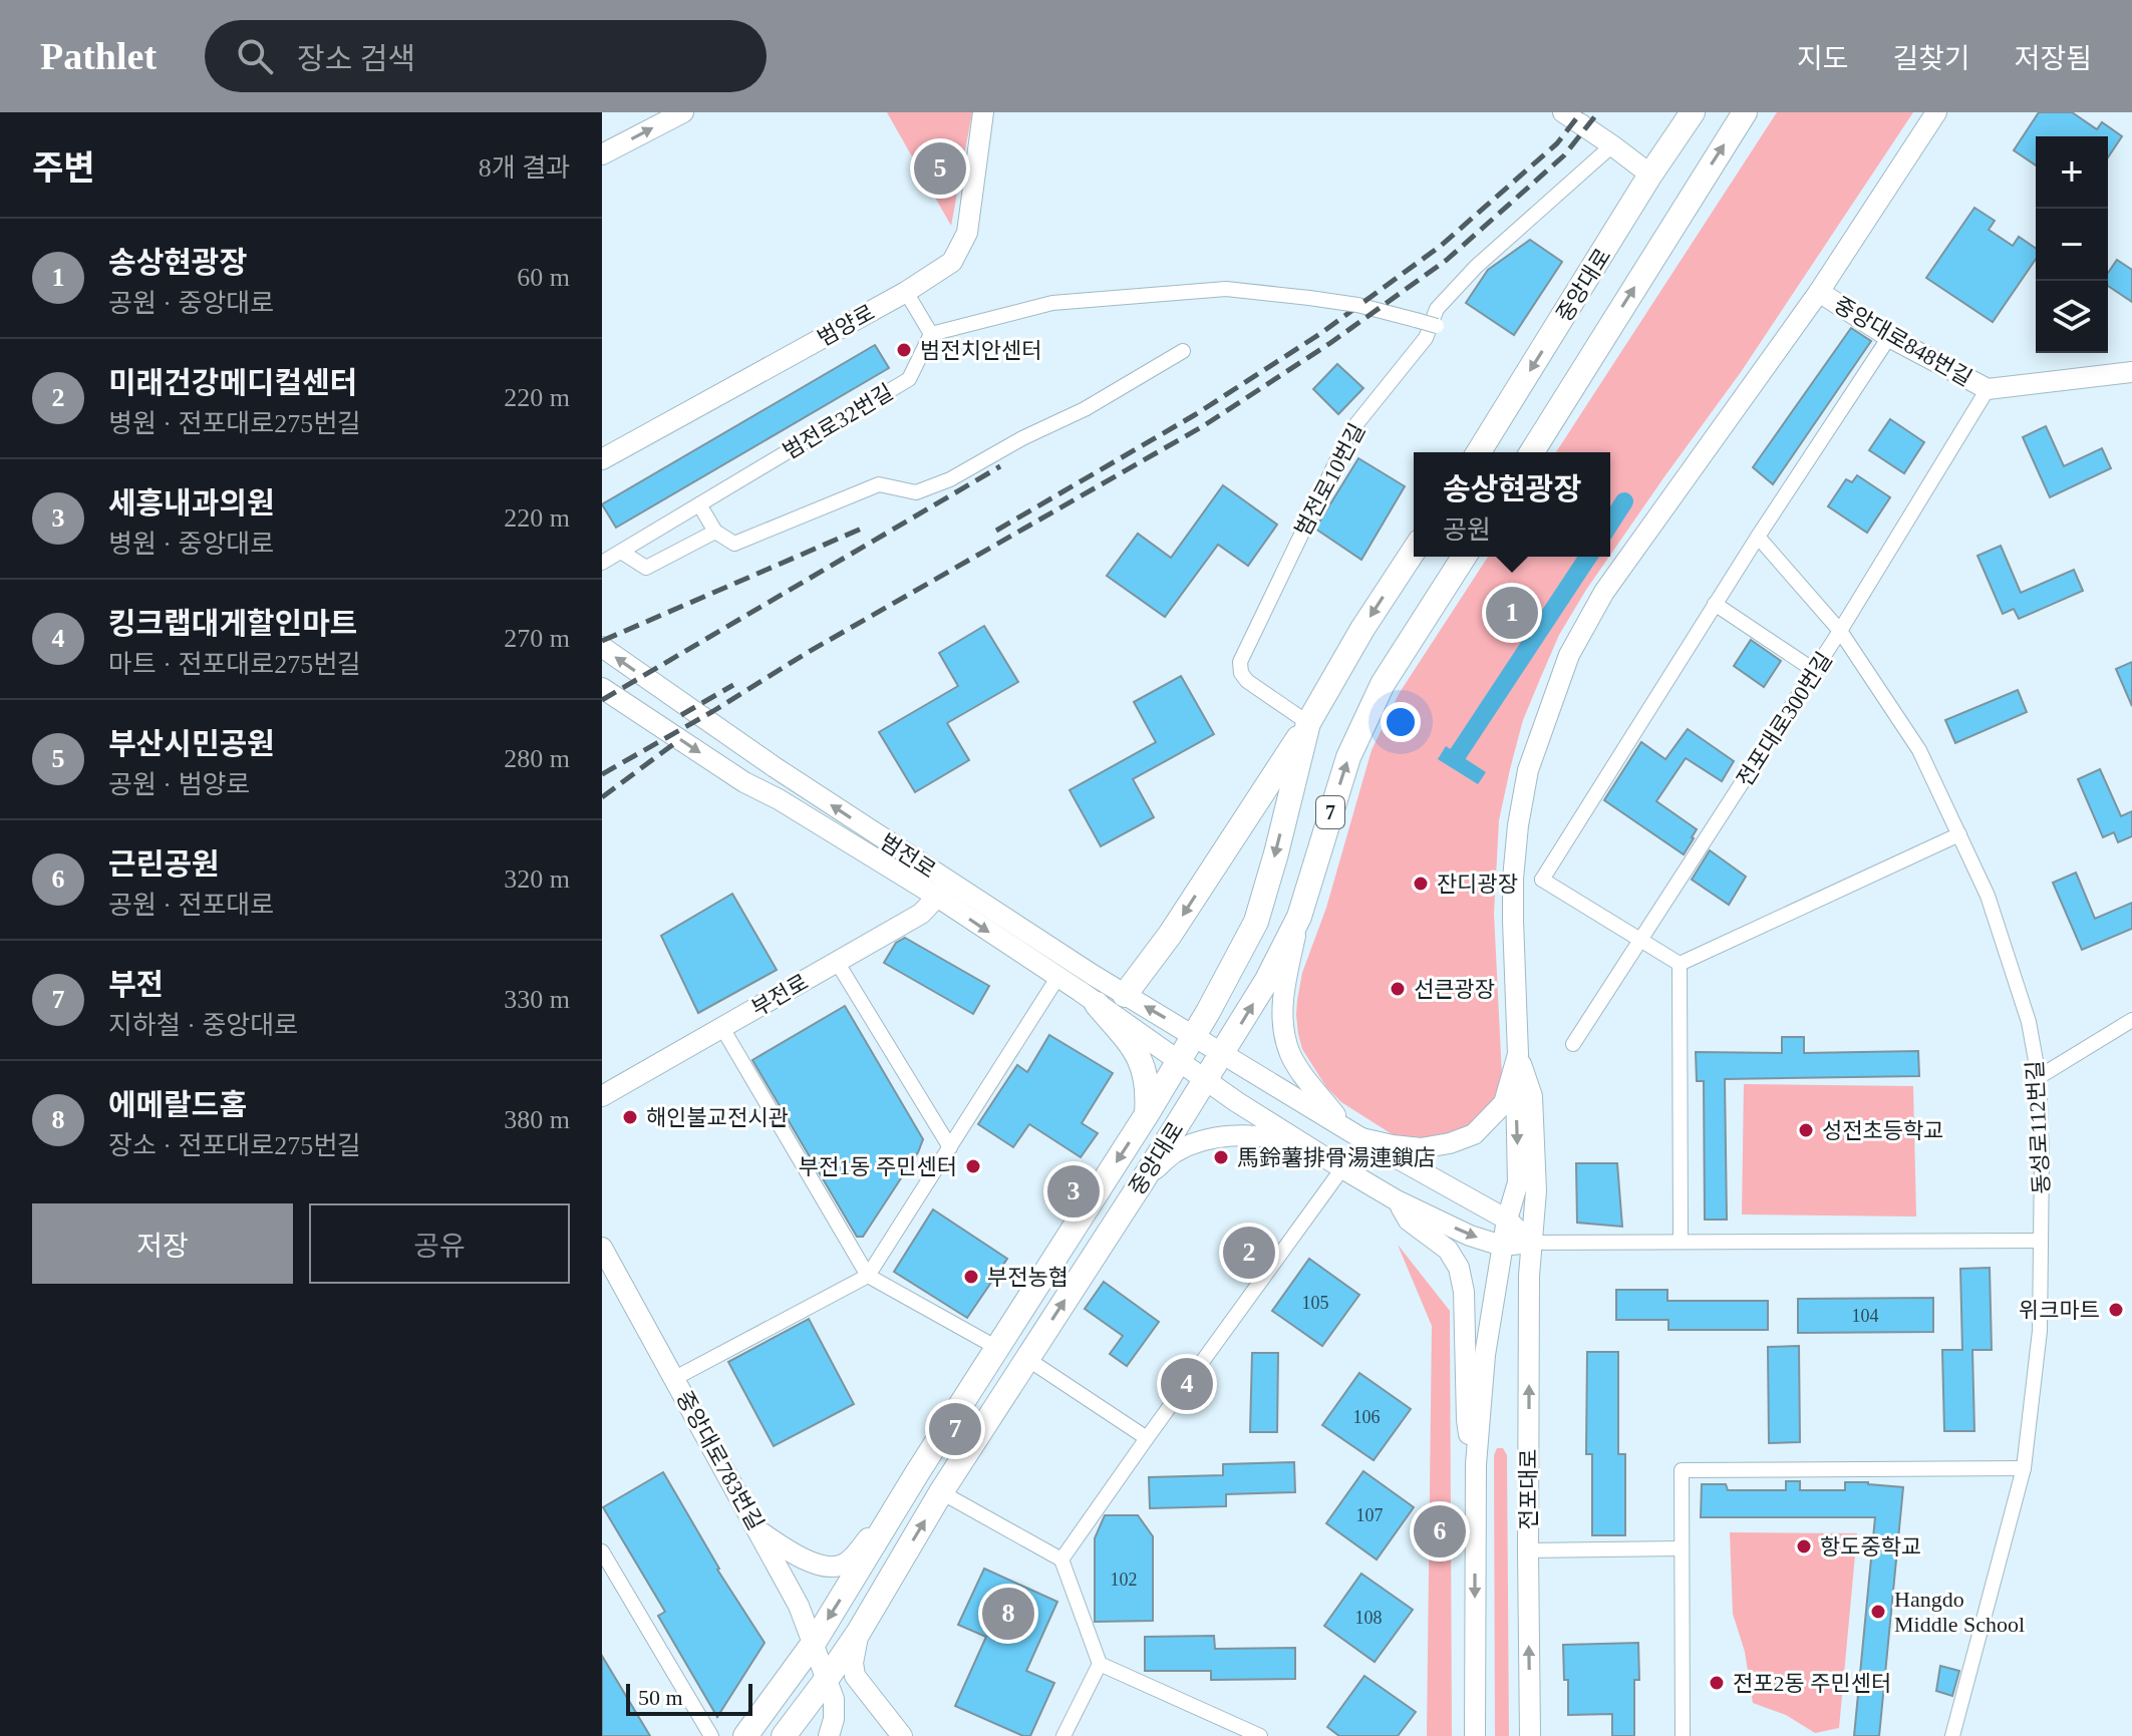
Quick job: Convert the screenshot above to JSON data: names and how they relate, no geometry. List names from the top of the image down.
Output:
{
  "streets": {
    "main road": [
      "중앙대로",
      "범양로",
      "중앙대로848번길",
      "7",
      "범전로",
      "부전로",
      "중앙대로783번길",
      "전포대로"
    ],
    "street": [
      "범전로32번길",
      "범전로10번길",
      "전포대로300번길",
      "동성로112번길"
    ]
  },
  "crossings": [
    ["중앙대로", "범전로10번길"],
    ["중앙대로", "범전로"],
    ["중앙대로", "중앙대로783번길"],
    ["중앙대로848번길", "전포대로300번길"],
    ["전포대로300번길", "동성로112번길"],
    ["범전로", "부전로"]
  ],
  "places": [
    "범전치안센터",
    "잔디광장",
    "선큰광장",
    "해인불교전시관",
    "성전초등학교",
    "馬鈴薯排骨湯連鎖店",
    "부전1동 주민센터",
    "부전농협",
    "위크마트",
    "항도중학교",
    "Hangdo Middle School",
    "전포2동 주민센터"
  ],
  "house_numbers": [
    "105",
    "104",
    "106",
    "107",
    "102",
    "108"
  ],
  "scale_bar": "50 m",
  "page": {
    "header": "Pathlet",
    "search": "장소 검색",
    "nav": ["지도", "길찾기", "저장됨"],
    "heading": ["주변", "8개 결과"],
    "map_buttons": ["+", "−"],
    "pins": [
      "5",
      "1",
      "3",
      "2",
      "4",
      "7",
      "6",
      "8"
    ],
    "list": [
      {
        "mark": "1",
        "name": "송상현광장",
        "note": "공원 · 중앙대로",
        "value": "60 m"
      },
      {
        "mark": "2",
        "name": "미래건강메디컬센터",
        "note": "병원 · 전포대로275번길",
        "value": "220 m"
      },
      {
        "mark": "3",
        "name": "세흥내과의원",
        "note": "병원 · 중앙대로",
        "value": "220 m"
      },
      {
        "mark": "4",
        "name": "킹크랩대게할인마트",
        "note": "마트 · 전포대로275번길",
        "value": "270 m"
      },
      {
        "mark": "5",
        "name": "부산시민공원",
        "note": "공원 · 범양로",
        "value": "280 m"
      },
      {
        "mark": "6",
        "name": "근린공원",
        "note": "공원 · 전포대로",
        "value": "320 m"
      },
      {
        "mark": "7",
        "name": "부전",
        "note": "지하철 · 중앙대로",
        "value": "330 m"
      },
      {
        "mark": "8",
        "name": "에메랄드홈",
        "note": "장소 · 전포대로275번길",
        "value": "380 m"
      }
    ],
    "popup": ["송상현광장", "공원"],
    "buttons": ["저장", "공유"],
    "scale": "50 m"
  }
}
